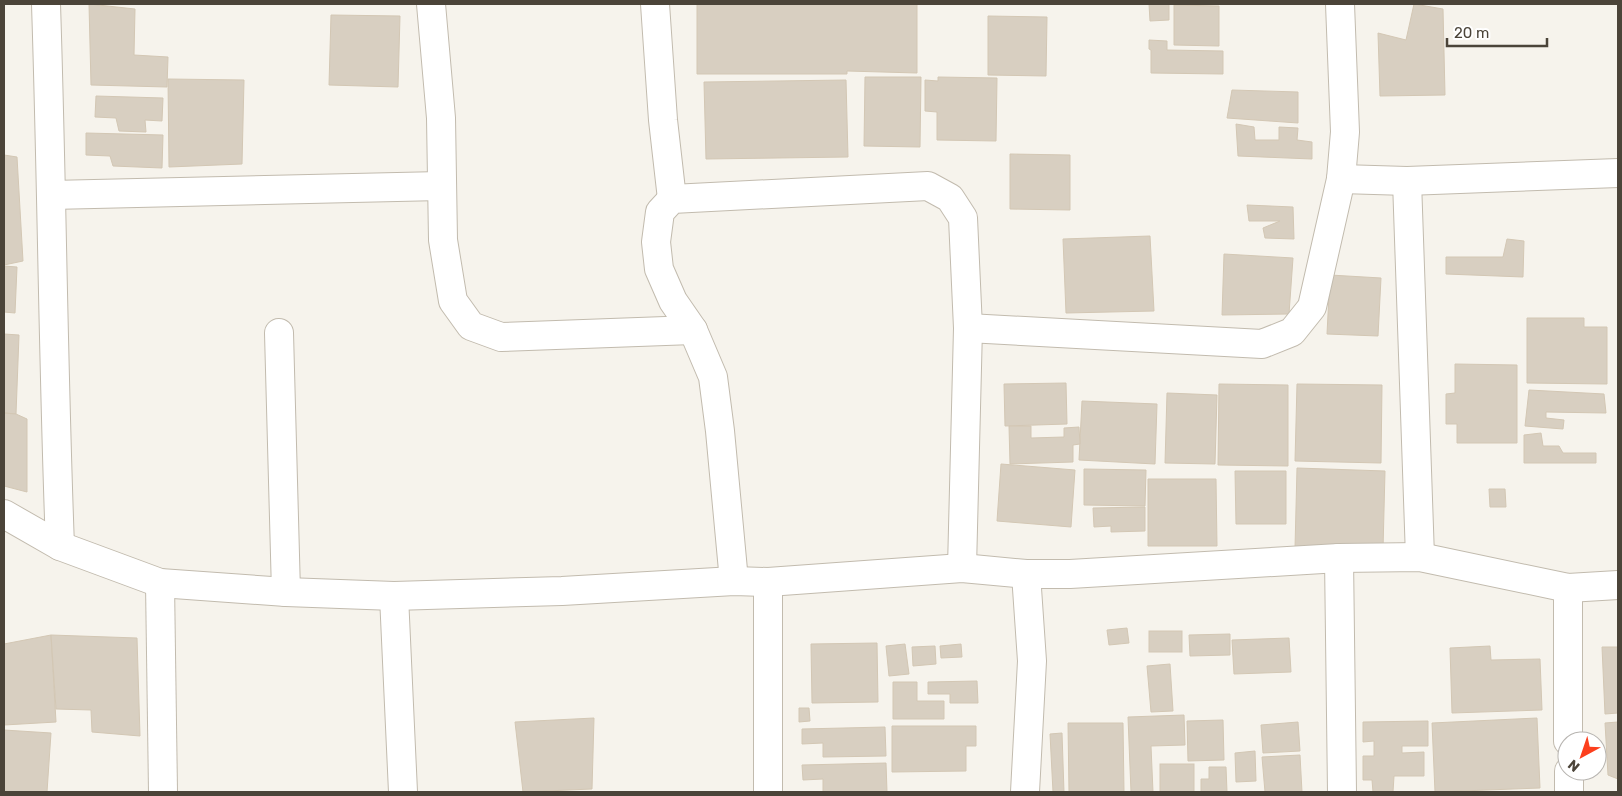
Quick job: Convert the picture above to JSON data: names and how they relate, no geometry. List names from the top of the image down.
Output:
{
  "scale_bar": "20 m",
  "north": "bottom left"
}
